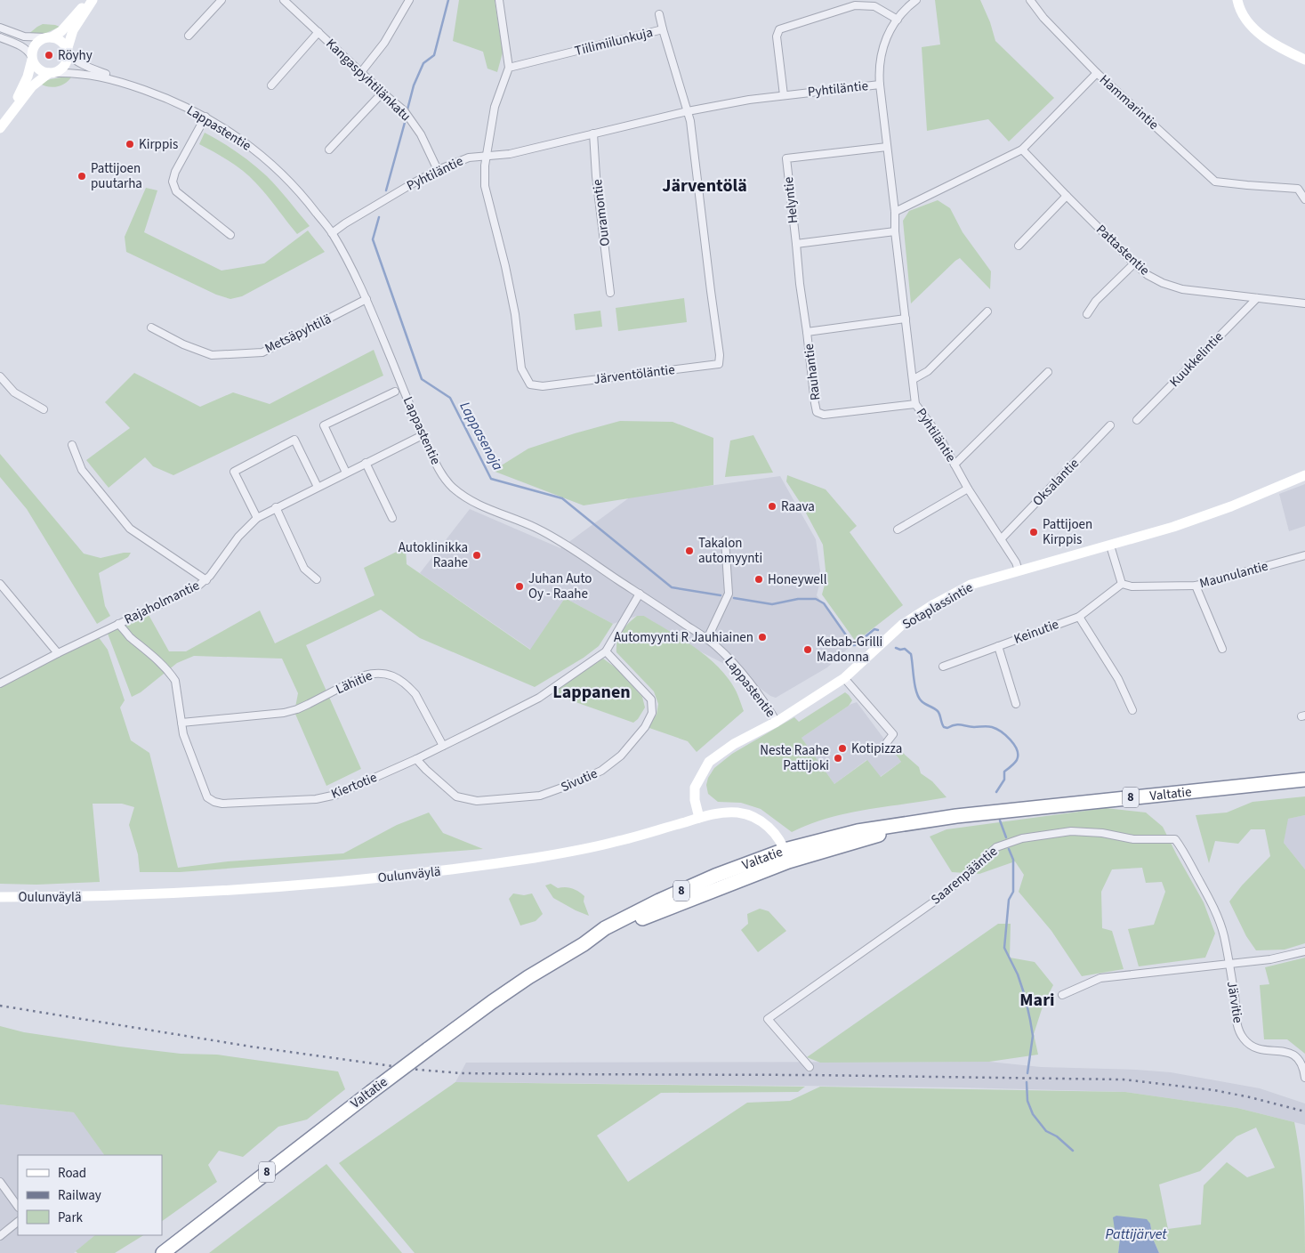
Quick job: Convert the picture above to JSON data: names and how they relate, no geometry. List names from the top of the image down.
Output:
{
  "streets": {
    "highway": ["Valtatie", "8"],
    "street": [
      "Tiilimiilunkuja",
      "Kangaspyhtilänkatu",
      "Pyhtiläntie",
      "Hammarintie",
      "Lappastentie",
      "Helyntie",
      "Ouramontie",
      "Pattastentie",
      "Metsäpyhtilä",
      "Kuukkelintie",
      "Rauhantie",
      "Järventöläntie",
      "Oksalantie",
      "Maunulantie",
      "Rajaholmantie",
      "Sotaplassintie",
      "Keinutie",
      "Lähitie",
      "Sivutie",
      "Kiertotie",
      "Oulunväylä",
      "Saarenpääntie",
      "Järvitie"
    ]
  },
  "crossings": [
    ["Tiilimiilunkuja", "Pyhtiläntie"],
    ["Tiilimiilunkuja", "Järventöläntie"],
    ["Kangaspyhtilänkatu", "Pyhtiläntie"],
    ["Pyhtiläntie", "Hammarintie"],
    ["Pyhtiläntie", "Lappastentie"],
    ["Pyhtiläntie", "Helyntie"],
    ["Pyhtiläntie", "Ouramontie"],
    ["Pyhtiläntie", "Rauhantie"],
    ["Pyhtiläntie", "Järventöläntie"],
    ["Pyhtiläntie", "Oksalantie"],
    ["Pyhtiläntie", "Sotaplassintie"],
    ["Hammarintie", "Pattastentie"],
    ["Lappastentie", "Metsäpyhtilä"],
    ["Lappastentie", "Rajaholmantie"],
    ["Lappastentie", "Sotaplassintie"],
    ["Lappastentie", "Kiertotie"],
    ["Pattastentie", "Kuukkelintie"],
    ["Maunulantie", "Keinutie"],
    ["Rajaholmantie", "Kiertotie"],
    ["Sotaplassintie", "Oulunväylä"],
    ["Lähitie", "Kiertotie"],
    ["Sivutie", "Kiertotie"],
    ["Valtatie", "Oulunväylä"],
    ["Saarenpääntie", "Järvitie"]
  ],
  "districts": ["Järventölä", "Lappanen", "Mari"],
  "water": ["Lappasenoja", "Pattijärvet"],
  "places": [
    "Röyhy",
    "Kirppis",
    "Pattijoen puutarha",
    "Raava",
    "Pattijoen Kirppis",
    "Takalon automyynti",
    "Autoklinikka Raahe",
    "Honeywell",
    "Juhan Auto Oy - Raahe",
    "Automyynti R Jauhiainen",
    "Kebab-Grilli Madonna",
    "Kotipizza",
    "Neste Raahe Pattijoki"
  ],
  "legend": ["Road", "Railway", "Park"]
}
